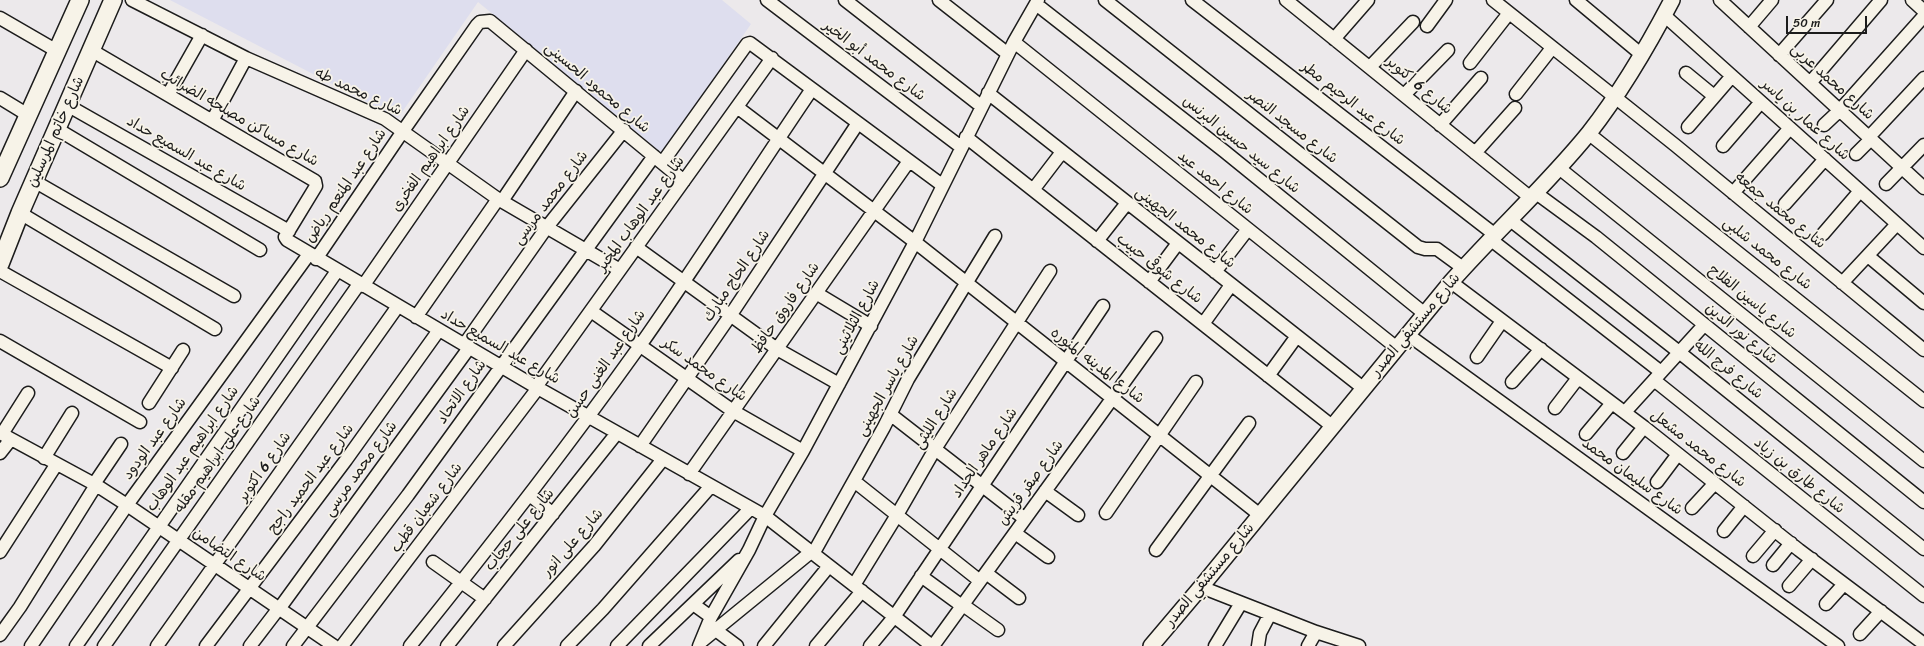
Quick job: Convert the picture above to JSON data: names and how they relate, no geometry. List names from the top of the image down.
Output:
{
  "streets": {
    "main road": ["شارع خاتم المرسلين"],
    "street": [
      "شارع محمد أبو الخير",
      "شارع محمد عربى",
      "شارع 6 اكتوبر",
      "شارع محمود الحسينى",
      "شارع محمد طه",
      "شارع عبد الرحيم مطر",
      "شارع مساكن مصلحه الضرائب",
      "شارع عمار بن ياسر",
      "شارع مسجد النصر",
      "شارع سيد حسين البرنس",
      "شارع عبد السميع حداد",
      "شارع ابراهيم الفخرى",
      "شارع احمد عيد",
      "شارع عبد المنعم رياض",
      "شارع محمد مرسى",
      "شارع محمد جمعه",
      "شارع عبد الوهاب المخبر",
      "شارع محمد الجهينى",
      "شارع محمد شلبى",
      "شارع شوقى حبيب",
      "شارع الحاج مبارك",
      "شارع ياسين الفلاح",
      "شارع فاروق حافظ",
      "شارع الثلاثينى",
      "شارع مستشفي الصدر",
      "شارع نور الدين",
      "شارع عبد الغنى حسن",
      "شارع المدينه المنوره",
      "شارع محمد سكر",
      "شارع فرج الله",
      "شارع ياسر الجهينى",
      "شارع الاتحاد",
      "شارع الليثى",
      "شارع عبد الودود",
      "شارع ابراهيم عبد الوهاب",
      "شارع محمد مشعل",
      "شارع ماهر الحداد",
      "شارع على ابراهيم مقله",
      "شارع طارق بن زياد",
      "شارع سليمان محمد",
      "شارع عبد الحميد راجح",
      "شارع صقر قريش",
      "شارع شعبان قطب",
      "شارع على حجاب",
      "شارع على انور",
      "شارع التضامن"
    ]
  },
  "crossings": [
    ["شارع محمد أبو الخير", "شارع شوقى حبيب"],
    ["شارع محمد أبو الخير", "شارع الثلاثينى"],
    ["شارع 6 اكتوبر", "شارع عبد السميع حداد"],
    ["شارع 6 اكتوبر", "شارع مستشفي الصدر"],
    ["شارع 6 اكتوبر", "شارع نور الدين"],
    ["شارع 6 اكتوبر", "شارع التضامن"],
    ["شارع محمود الحسينى", "شارع ابراهيم الفخرى"],
    ["شارع محمود الحسينى", "شارع عبد المنعم رياض"],
    ["شارع محمود الحسينى", "شارع محمد مرسى"],
    ["شارع محمود الحسينى", "شارع عبد الوهاب المخبر"],
    ["شارع محمود الحسينى", "شارع الاتحاد"],
    ["شارع محمد طه", "شارع ابراهيم الفخرى"],
    ["شارع محمد طه", "شارع عبد المنعم رياض"],
    ["شارع محمد طه", "شارع محمد مرسى"],
    ["شارع محمد طه", "شارع عبد الوهاب المخبر"],
    ["شارع محمد طه", "شارع الاتحاد"],
    ["شارع عبد الرحيم مطر", "شارع مستشفي الصدر"],
    ["شارع عبد الرحيم مطر", "شارع طارق بن زياد"],
    ["شارع مساكن مصلحه الضرائب", "شارع خاتم المرسلين"],
    ["شارع مساكن مصلحه الضرائب", "شارع عبد السميع حداد"],
    ["شارع عمار بن ياسر", "شارع مستشفي الصدر"],
    ["شارع مسجد النصر", "شارع مستشفي الصدر"],
    ["شارع خاتم المرسلين", "شارع عبد السميع حداد"],
    ["شارع سيد حسين البرنس", "شارع الثلاثينى"],
    ["شارع سيد حسين البرنس", "شارع مستشفي الصدر"],
    ["شارع عبد السميع حداد", "شارع ابراهيم الفخرى"],
    ["شارع عبد السميع حداد", "شارع عبد المنعم رياض"],
    ["شارع عبد السميع حداد", "شارع محمد مرسى"],
    ["شارع عبد السميع حداد", "شارع عبد الوهاب المخبر"],
    ["شارع عبد السميع حداد", "شارع الحاج مبارك"],
    ["شارع عبد السميع حداد", "شارع فاروق حافظ"],
    ["شارع عبد السميع حداد", "شارع الثلاثينى"],
    ["شارع عبد السميع حداد", "شارع عبد الغنى حسن"],
    ["شارع عبد السميع حداد", "شارع ياسر الجهينى"],
    ["شارع عبد السميع حداد", "شارع الاتحاد"],
    ["شارع عبد السميع حداد", "شارع الليثى"],
    ["شارع عبد السميع حداد", "شارع عبد الودود"],
    ["شارع عبد السميع حداد", "شارع ابراهيم عبد الوهاب"],
    ["شارع عبد السميع حداد", "شارع ماهر الحداد"],
    ["شارع عبد السميع حداد", "شارع على ابراهيم مقله"],
    ["شارع عبد السميع حداد", "شارع عبد الحميد راجح"],
    ["شارع عبد السميع حداد", "شارع صقر قريش"],
    ["شارع عبد السميع حداد", "شارع شعبان قطب"],
    ["شارع عبد السميع حداد", "شارع على حجاب"],
    ["شارع عبد السميع حداد", "شارع على انور"],
    ["شارع ابراهيم الفخرى", "شارع على ابراهيم مقله"],
    ["شارع احمد عيد", "شارع الثلاثينى"],
    ["شارع احمد عيد", "شارع مستشفي الصدر"],
    ["شارع عبد المنعم رياض", "شارع عبد الودود"],
    ["شارع محمد مرسى", "شارع التضامن"],
    ["شارع محمد جمعه", "شارع مستشفي الصدر"],
    ["شارع عبد الوهاب المخبر", "شارع المدينه المنوره"],
    ["شارع عبد الوهاب المخبر", "شارع محمد سكر"],
    ["شارع عبد الوهاب المخبر", "شارع الاتحاد"],
    ["شارع عبد الوهاب المخبر", "شارع شعبان قطب"],
    ["شارع محمد الجهينى", "شارع الثلاثينى"],
    ["شارع محمد الجهينى", "شارع مستشفي الصدر"],
    ["شارع محمد شلبى", "شارع مستشفي الصدر"],
    ["شارع شوقى حبيب", "شارع الثلاثينى"],
    ["شارع شوقى حبيب", "شارع مستشفي الصدر"],
    ["شارع الحاج مبارك", "شارع المدينه المنوره"],
    ["شارع الحاج مبارك", "شارع محمد سكر"],
    ["شارع ياسين الفلاح", "شارع مستشفي الصدر"],
    ["شارع فاروق حافظ", "شارع المدينه المنوره"],
    ["شارع فاروق حافظ", "شارع محمد سكر"],
    ["شارع الثلاثينى", "شارع المدينه المنوره"],
    ["شارع الثلاثينى", "شارع محمد سكر"],
    ["شارع مستشفي الصدر", "شارع نور الدين"],
    ["شارع مستشفي الصدر", "شارع المدينه المنوره"],
    ["شارع مستشفي الصدر", "شارع فرج الله"],
    ["شارع مستشفي الصدر", "شارع محمد مشعل"],
    ["شارع مستشفي الصدر", "شارع طارق بن زياد"],
    ["شارع مستشفي الصدر", "شارع سليمان محمد"],
    ["شارع عبد الغنى حسن", "شارع المدينه المنوره"],
    ["شارع عبد الغنى حسن", "شارع محمد سكر"],
    ["شارع المدينه المنوره", "شارع ياسر الجهينى"],
    ["شارع المدينه المنوره", "شارع الليثى"],
    ["شارع المدينه المنوره", "شارع ماهر الحداد"],
    ["شارع المدينه المنوره", "شارع صقر قريش"],
    ["شارع الاتحاد", "شارع التضامن"],
    ["شارع عبد الودود", "شارع التضامن"],
    ["شارع ابراهيم عبد الوهاب", "شارع التضامن"],
    ["شارع على ابراهيم مقله", "شارع التضامن"],
    ["شارع عبد الحميد راجح", "شارع التضامن"]
  ],
  "scale_bar": "50 m"
}
